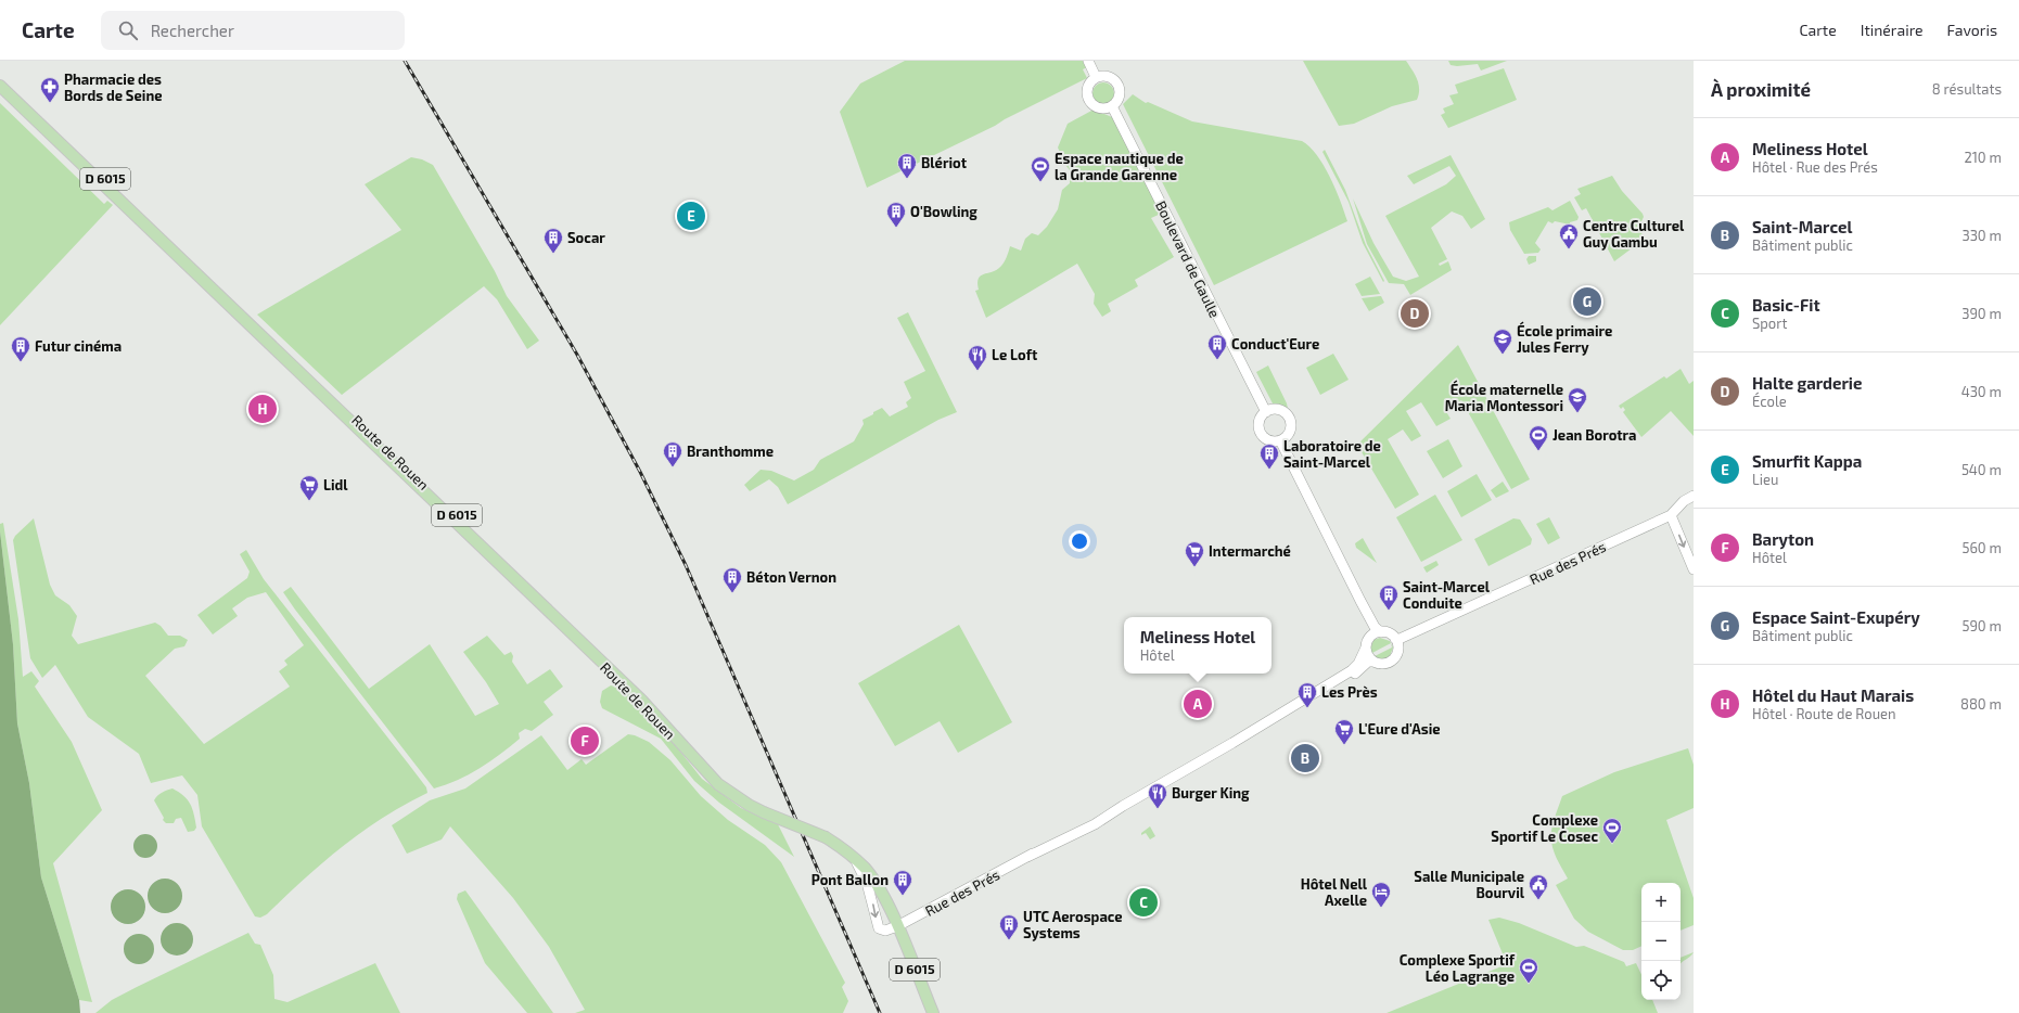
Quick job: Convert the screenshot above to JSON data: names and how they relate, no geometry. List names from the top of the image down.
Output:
{
  "streets": {
    "main road": [
      "D 6015",
      "Boulevard de Gaulle",
      "Route de Rouen",
      "Rue des Prés"
    ]
  },
  "crossings": [
    ["D 6015", "Route de Rouen"],
    ["Route de Rouen", "Rue des Prés"]
  ],
  "places": {
    "pharmacy": ["Pharmacie des Bords de Seine"],
    "building": [
      "Blériot",
      "O'Bowling",
      "Socar",
      "Conduct'Eure",
      "Futur cinéma",
      "Branthomme",
      "Laboratoire de Saint-Marcel",
      "Béton Vernon",
      "Saint-Marcel Conduite",
      "Les Près",
      "Pont Ballon",
      "UTC Aerospace Systems"
    ],
    "sports": [
      "Espace nautique de la Grande Garenne",
      "Jean Borotra",
      "Complexe Sportif Le Cosec",
      "Complexe Sportif Léo Lagrange"
    ],
    "public building": ["Centre Culturel Guy Gambu", "Salle Municipale Bourvil"],
    "school or university": ["École primaire Jules Ferry", "École maternelle Maria Montessori"],
    "restaurant": ["Le Loft", "Burger King"],
    "supermarket": ["Lidl", "Intermarché", "L'Eure d'Asie"],
    "hotel": ["Hôtel Nell Axelle"]
  },
  "page": {
    "header": "Carte",
    "search": "Rechercher",
    "nav": ["Carte", "Itinéraire", "Favoris"],
    "heading": ["À proximité", "8 résultats"],
    "list": [
      {
        "mark": "A",
        "name": "Meliness Hotel",
        "note": "Hôtel · Rue des Prés",
        "value": "210 m"
      },
      {
        "mark": "B",
        "name": "Saint-Marcel",
        "note": "Bâtiment public",
        "value": "330 m"
      },
      {
        "mark": "C",
        "name": "Basic-Fit",
        "note": "Sport",
        "value": "390 m"
      },
      {
        "mark": "D",
        "name": "Halte garderie",
        "note": "École",
        "value": "430 m"
      },
      {
        "mark": "E",
        "name": "Smurfit Kappa",
        "note": "Lieu",
        "value": "540 m"
      },
      {
        "mark": "F",
        "name": "Baryton",
        "note": "Hôtel",
        "value": "560 m"
      },
      {
        "mark": "G",
        "name": "Espace Saint-Exupéry",
        "note": "Bâtiment public",
        "value": "590 m"
      },
      {
        "mark": "H",
        "name": "Hôtel du Haut Marais",
        "note": "Hôtel · Route de Rouen",
        "value": "880 m"
      }
    ],
    "pins": [
      "E",
      "G",
      "D",
      "H",
      "A",
      "F",
      "B",
      "C"
    ],
    "popup": ["Meliness Hotel", "Hôtel"],
    "map_buttons": ["+", "−"]
  }
}
